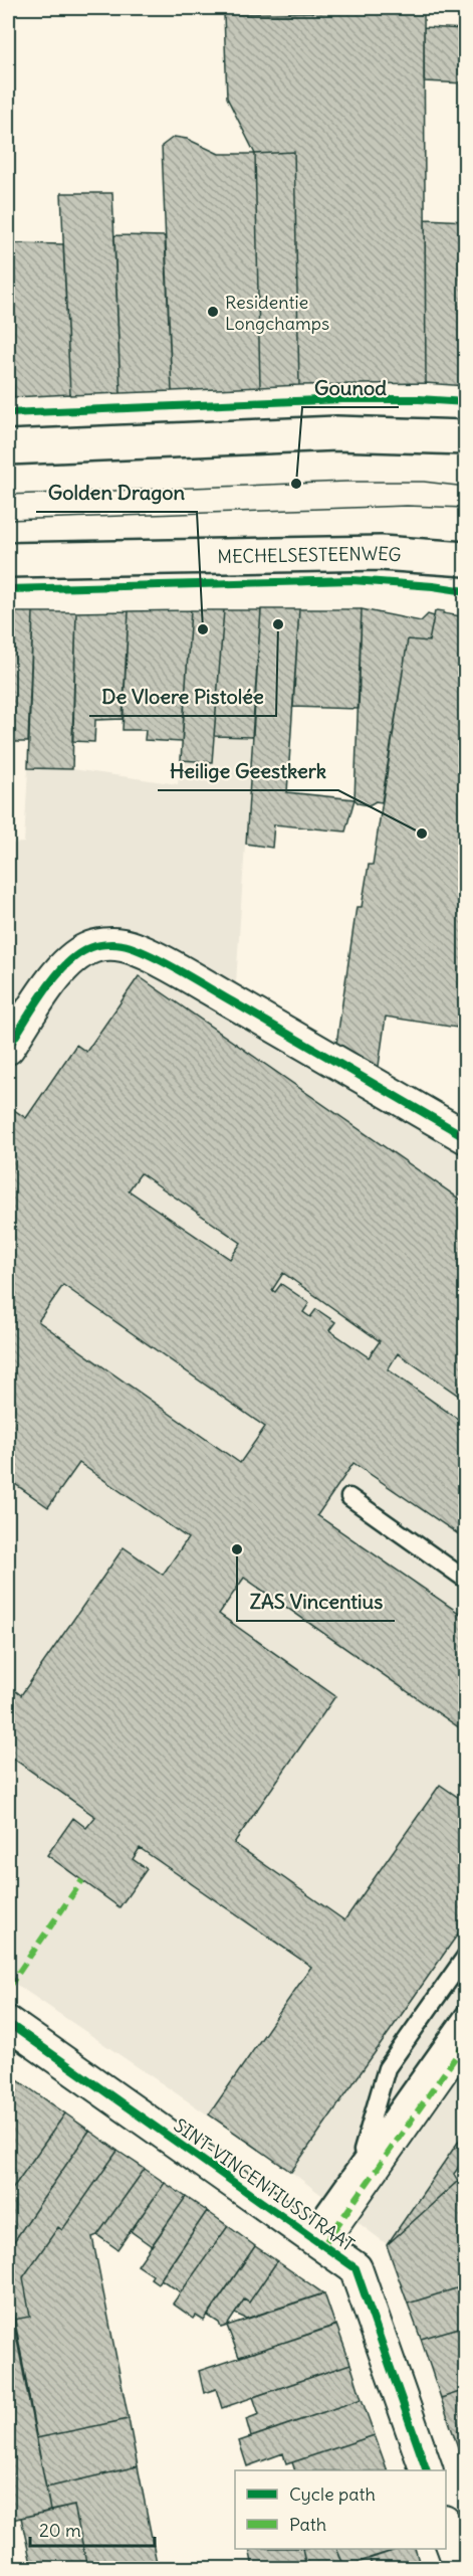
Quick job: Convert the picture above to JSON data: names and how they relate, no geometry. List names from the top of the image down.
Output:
{
  "streets": {
    "main road": ["MECHELSESTEENWEG"],
    "street": ["SINT-VINCENTIUSSTRAAT"]
  },
  "places": [
    "Residentie Longchamps",
    "Gounod",
    "De Vloere Pistolée",
    "Golden Dragon",
    "Heilige Geestkerk",
    "ZAS Vincentius"
  ],
  "legend": ["Cycle path", "Path"],
  "scale_bar": "20 m"
}
